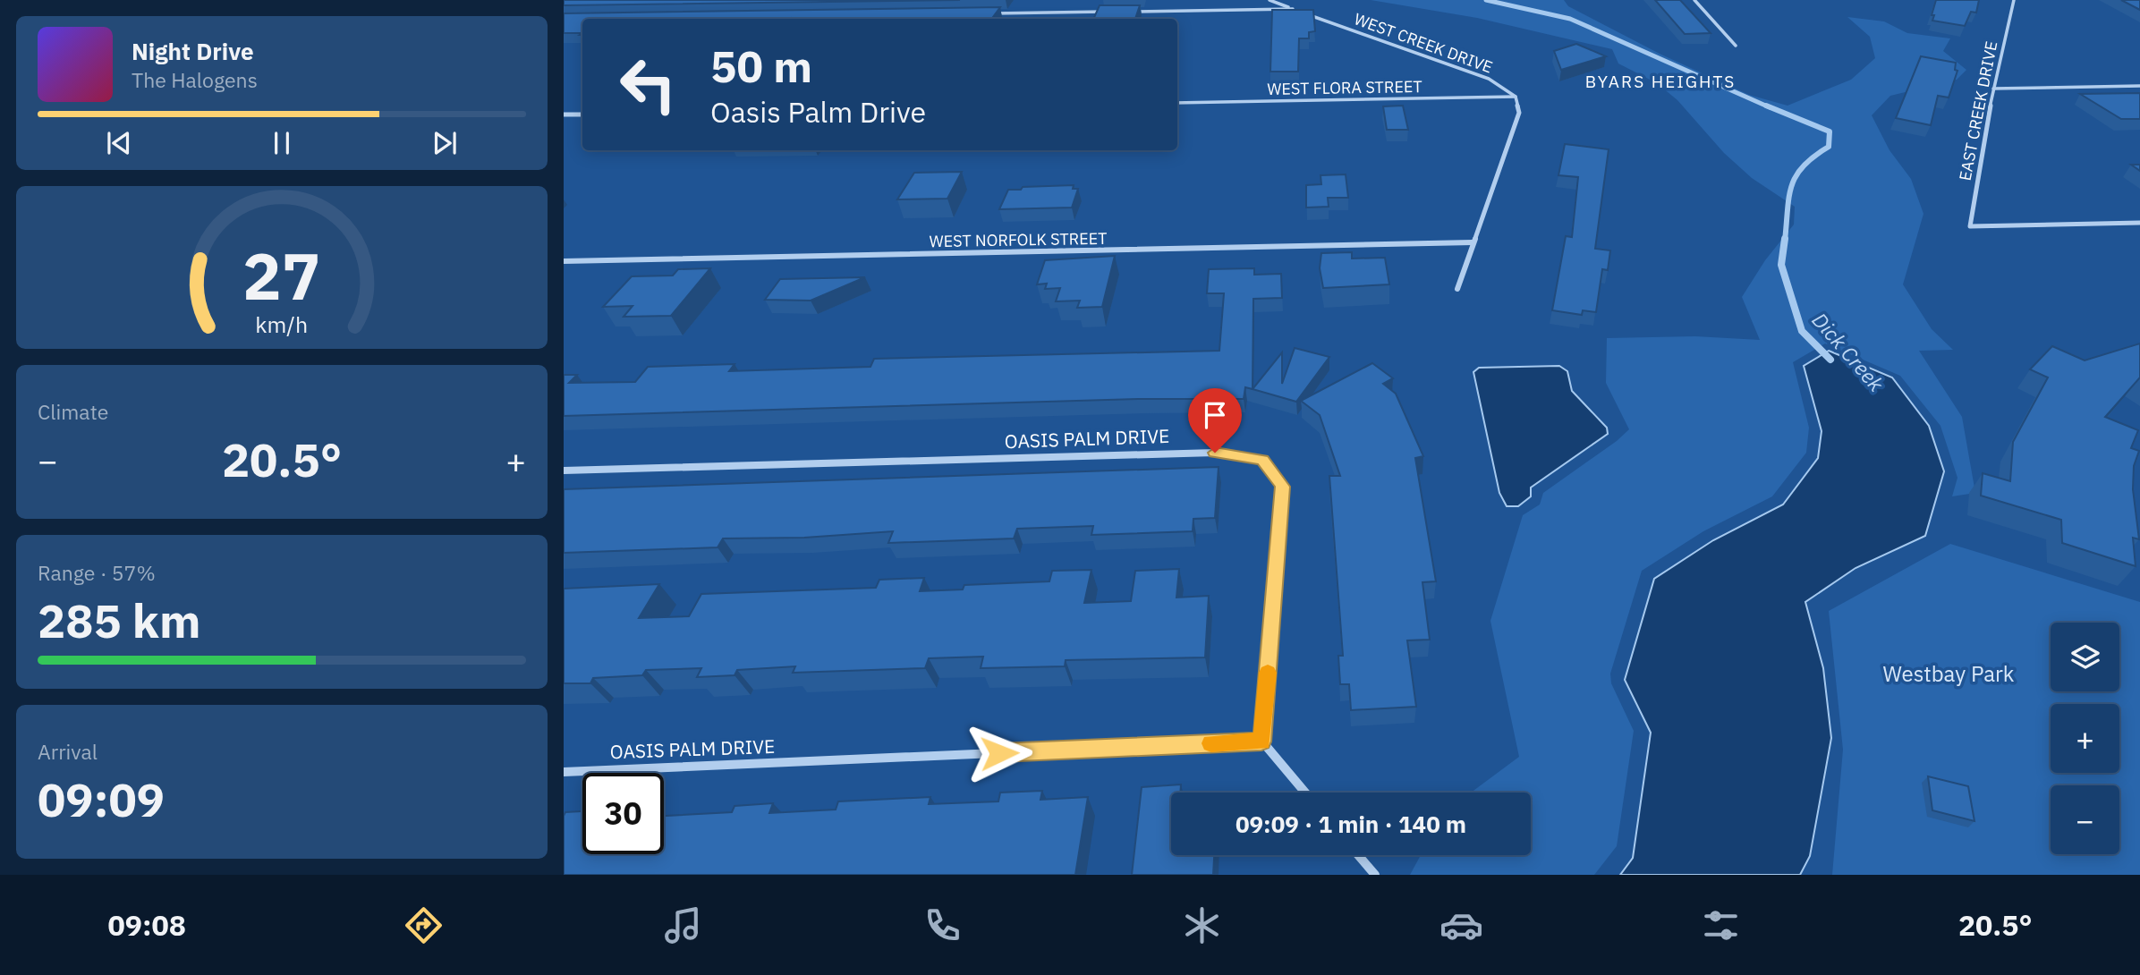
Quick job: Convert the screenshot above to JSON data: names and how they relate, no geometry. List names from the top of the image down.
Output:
{
  "streets": {
    "street": [
      "WEST CREEK DRIVE",
      "WEST FLORA STREET",
      "EAST CREEK DRIVE",
      "WEST NORFOLK STREET",
      "OASIS PALM DRIVE"
    ]
  },
  "crossings": [
    ["WEST CREEK DRIVE", "WEST FLORA STREET"]
  ],
  "districts": ["BYARS HEIGHTS"],
  "water": ["Dick Creek"],
  "parks": ["Westbay Park"],
  "page": {
    "turn": ["50 m", "Oasis Palm Drive"],
    "song": ["Night Drive", "The Halogens"],
    "tile": [
      "Climate",
      ["Range · 57%", "285 km"],
      ["Arrival", "09:09"]
    ],
    "heat": ["−", "20.5°", "+"],
    "map_buttons": ["+", "−"],
    "limit": "30",
    "trip": "09:09 · 1 min · 140 m",
    "tabs": ["09:08", "20.5°"],
    "gauge": ["27", "km/h"]
  }
}
